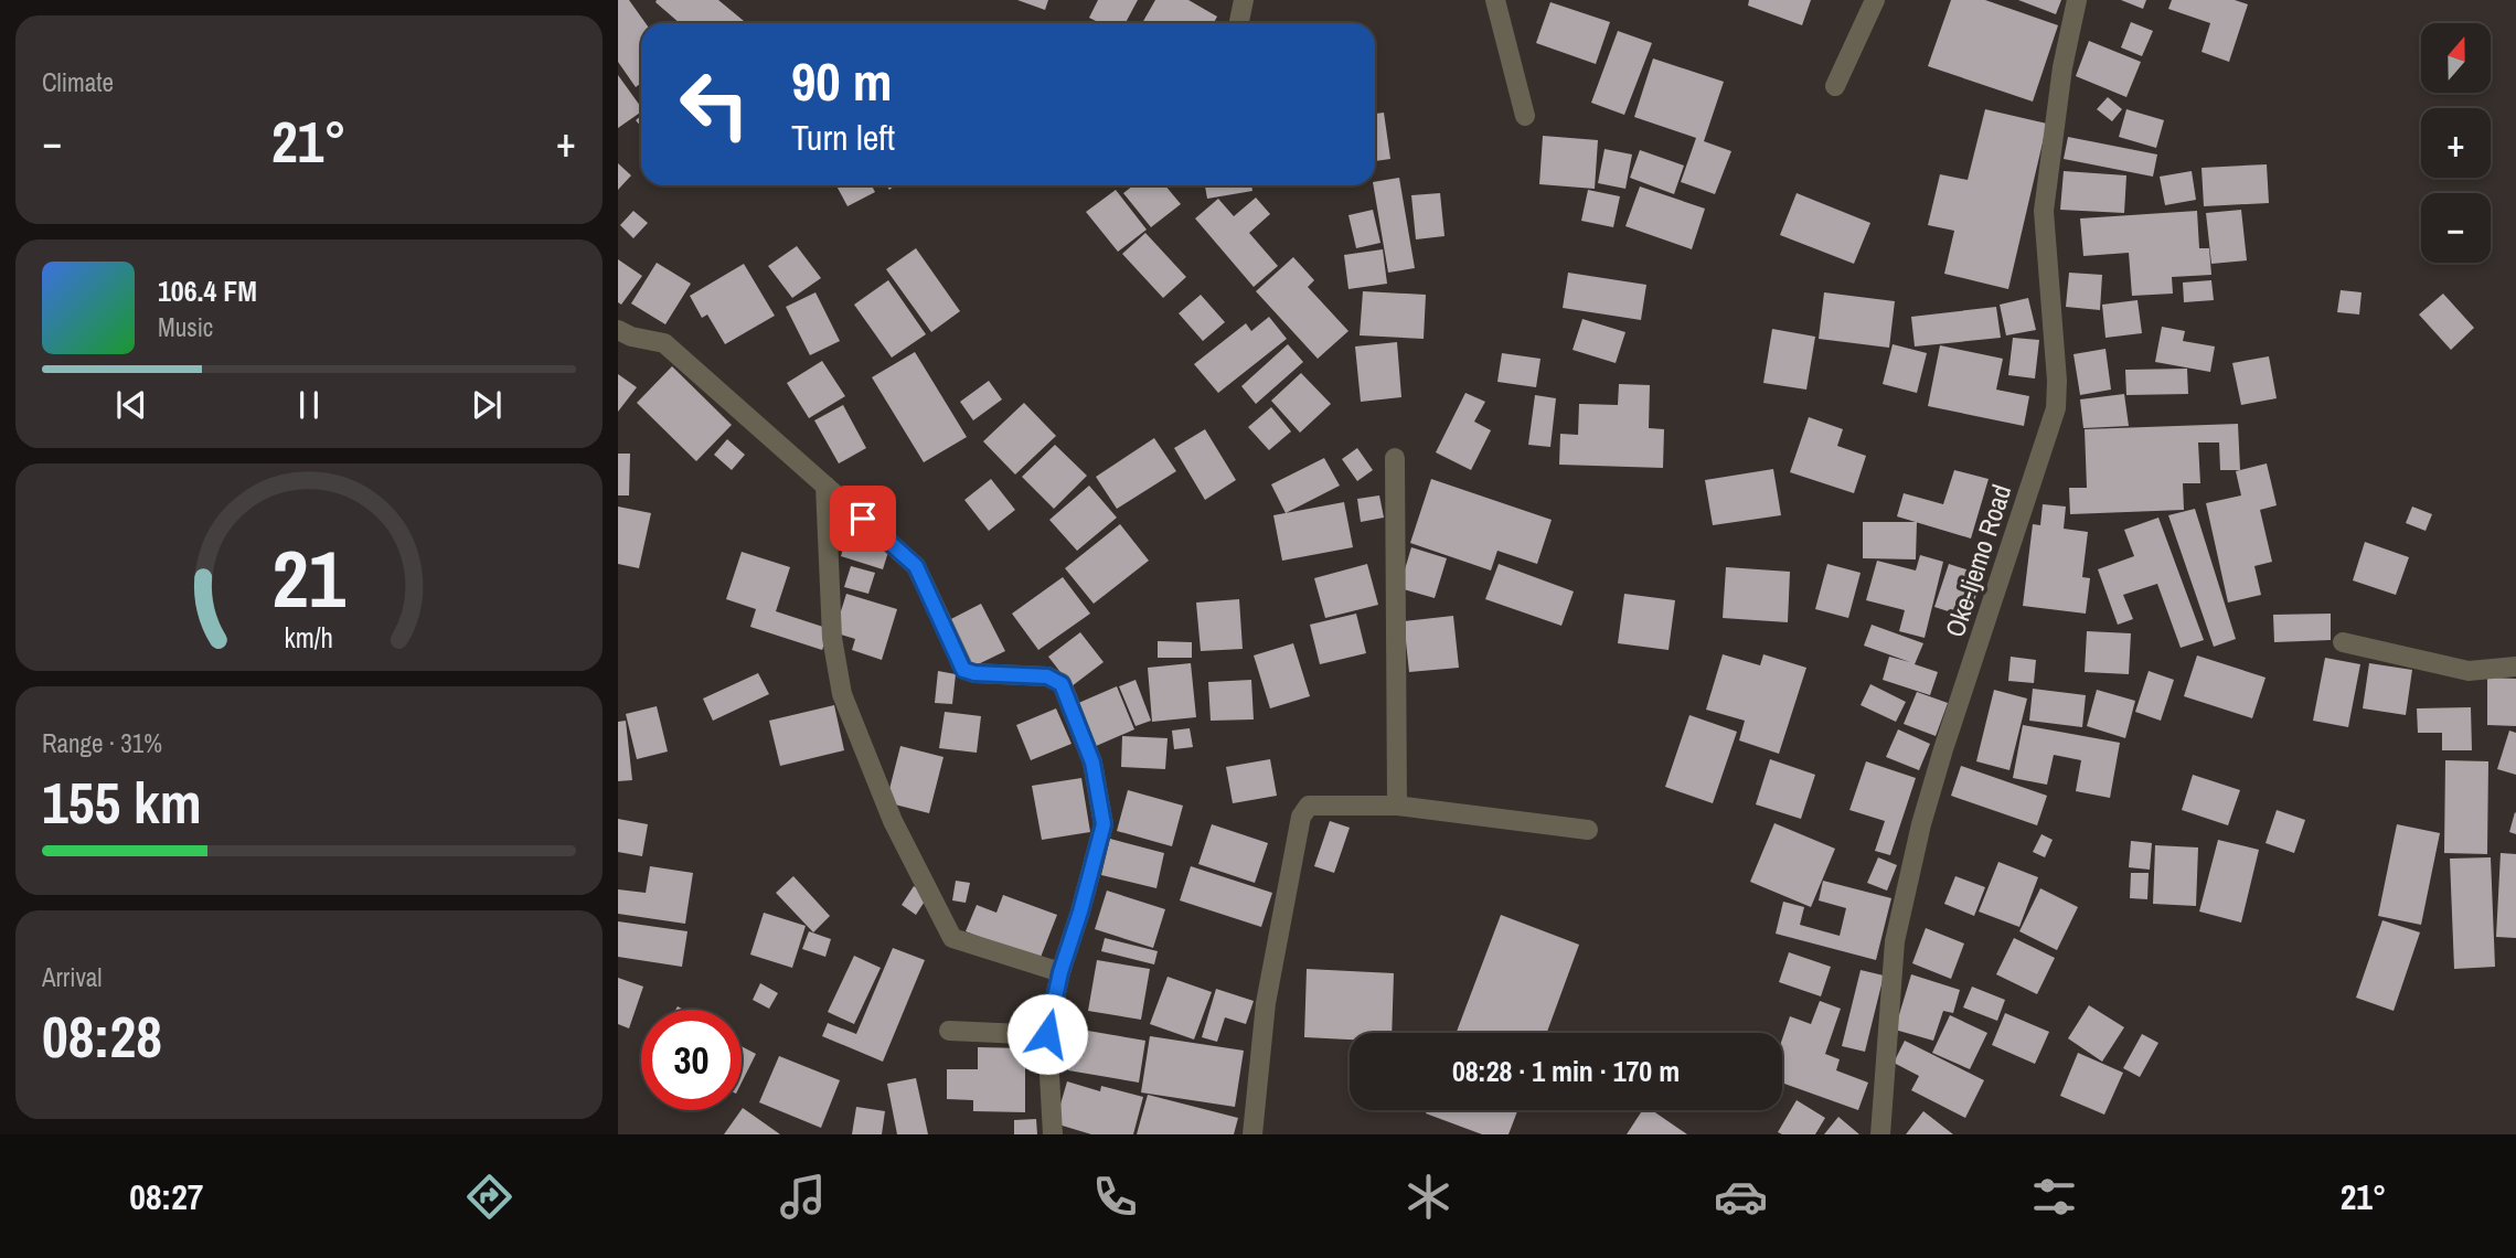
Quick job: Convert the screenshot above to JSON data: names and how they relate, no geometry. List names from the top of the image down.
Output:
{
  "streets": {
    "street": ["Oke-Ijemo Road"]
  },
  "north": "top",
  "page": {
    "tile": [
      "Climate",
      ["Range · 31%", "155 km"],
      ["Arrival", "08:28"]
    ],
    "map_buttons": ["+", "−"],
    "turn": ["90 m", "Turn left"],
    "heat": ["−", "21°", "+"],
    "song": ["106.4 FM", "Music"],
    "limit": "30",
    "trip": "08:28 · 1 min · 170 m",
    "tabs": ["08:27", "21°"],
    "gauge": ["21", "km/h"]
  }
}
